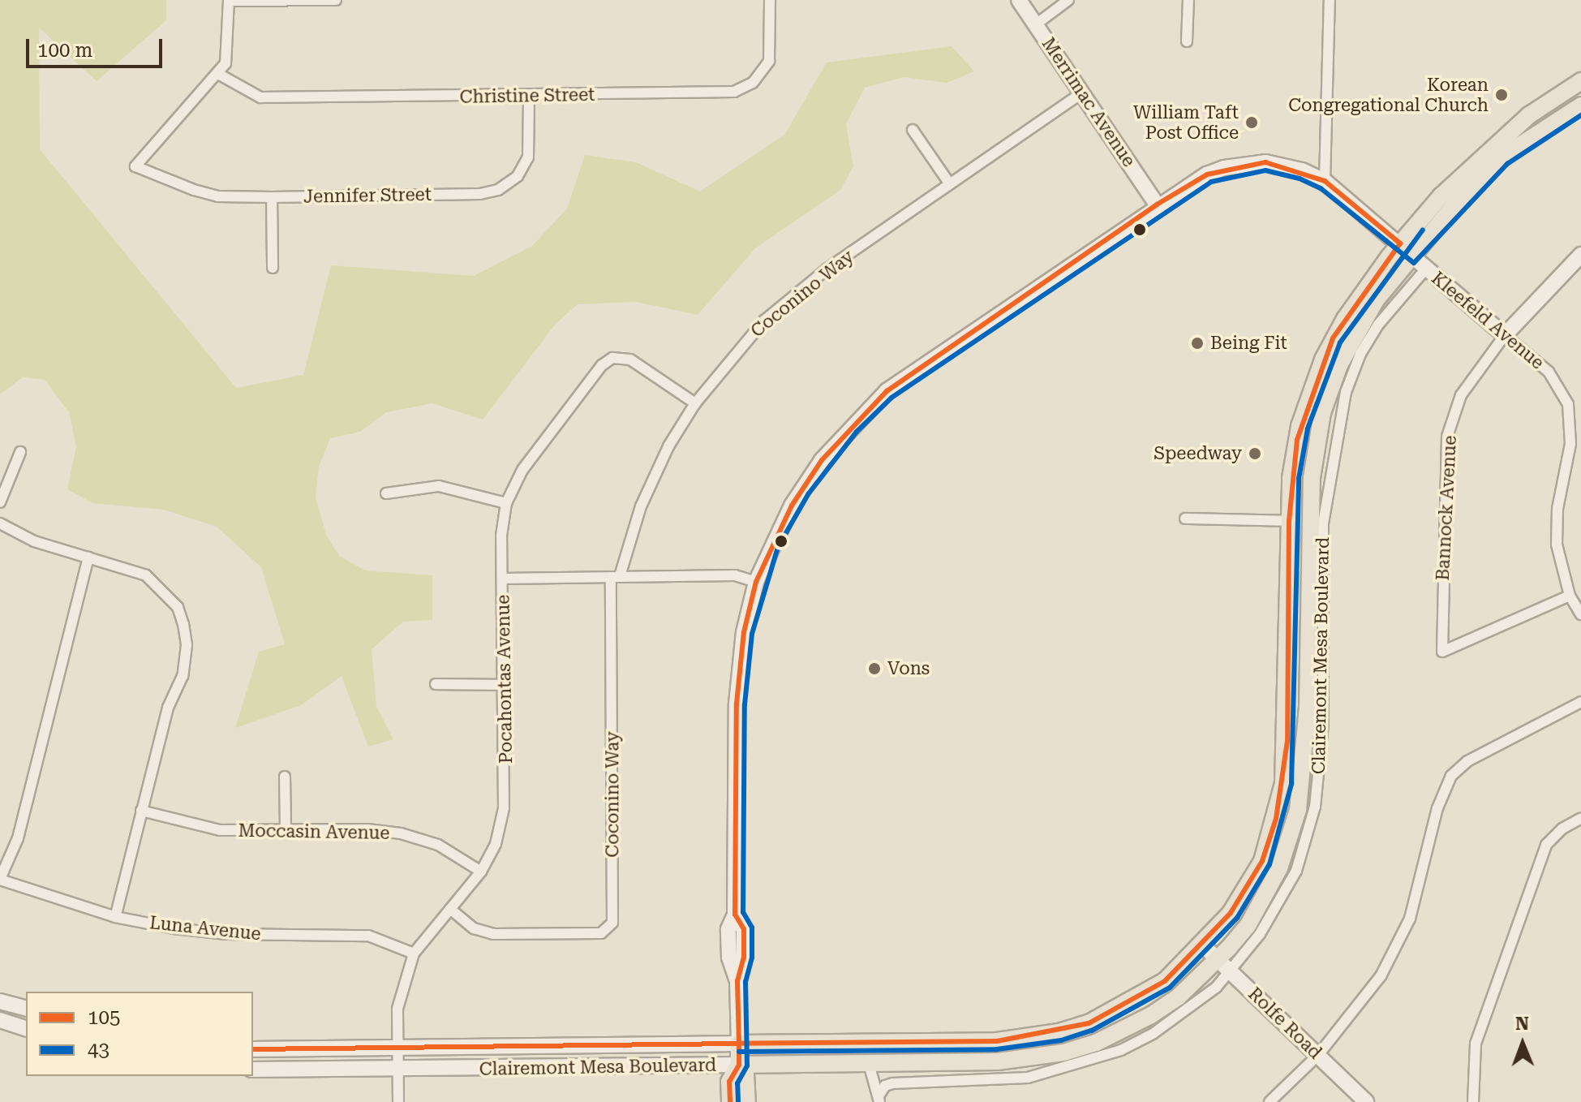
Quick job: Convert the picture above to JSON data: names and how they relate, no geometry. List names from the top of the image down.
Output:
{
  "streets": {
    "main road": [
      "Merrimac Avenue",
      "Kleefeld Avenue",
      "Bannock Avenue",
      "Clairemont Mesa Boulevard",
      "Rolfe Road"
    ],
    "street": [
      "Christine Street",
      "Jennifer Street",
      "Coconino Way",
      "Pocahontas Avenue",
      "Moccasin Avenue",
      "Luna Avenue"
    ]
  },
  "crossings": [
    ["Christine Street", "Jennifer Street"],
    ["Merrimac Avenue", "Coconino Way"],
    ["Merrimac Avenue", "Kleefeld Avenue"],
    ["Coconino Way", "Pocahontas Avenue"],
    ["Kleefeld Avenue", "Bannock Avenue"],
    ["Kleefeld Avenue", "Clairemont Mesa Boulevard"],
    ["Clairemont Mesa Boulevard", "Pocahontas Avenue"],
    ["Clairemont Mesa Boulevard", "Rolfe Road"],
    ["Pocahontas Avenue", "Moccasin Avenue"],
    ["Pocahontas Avenue", "Luna Avenue"]
  ],
  "places": [
    "Korean Congregational Church",
    "William Taft Post Office",
    "Being Fit",
    "Speedway",
    "Vons"
  ],
  "lines": ["transit line 43", "transit line 105"],
  "legend": ["105", "43"],
  "scale_bar": "100 m",
  "north": "top"
}
